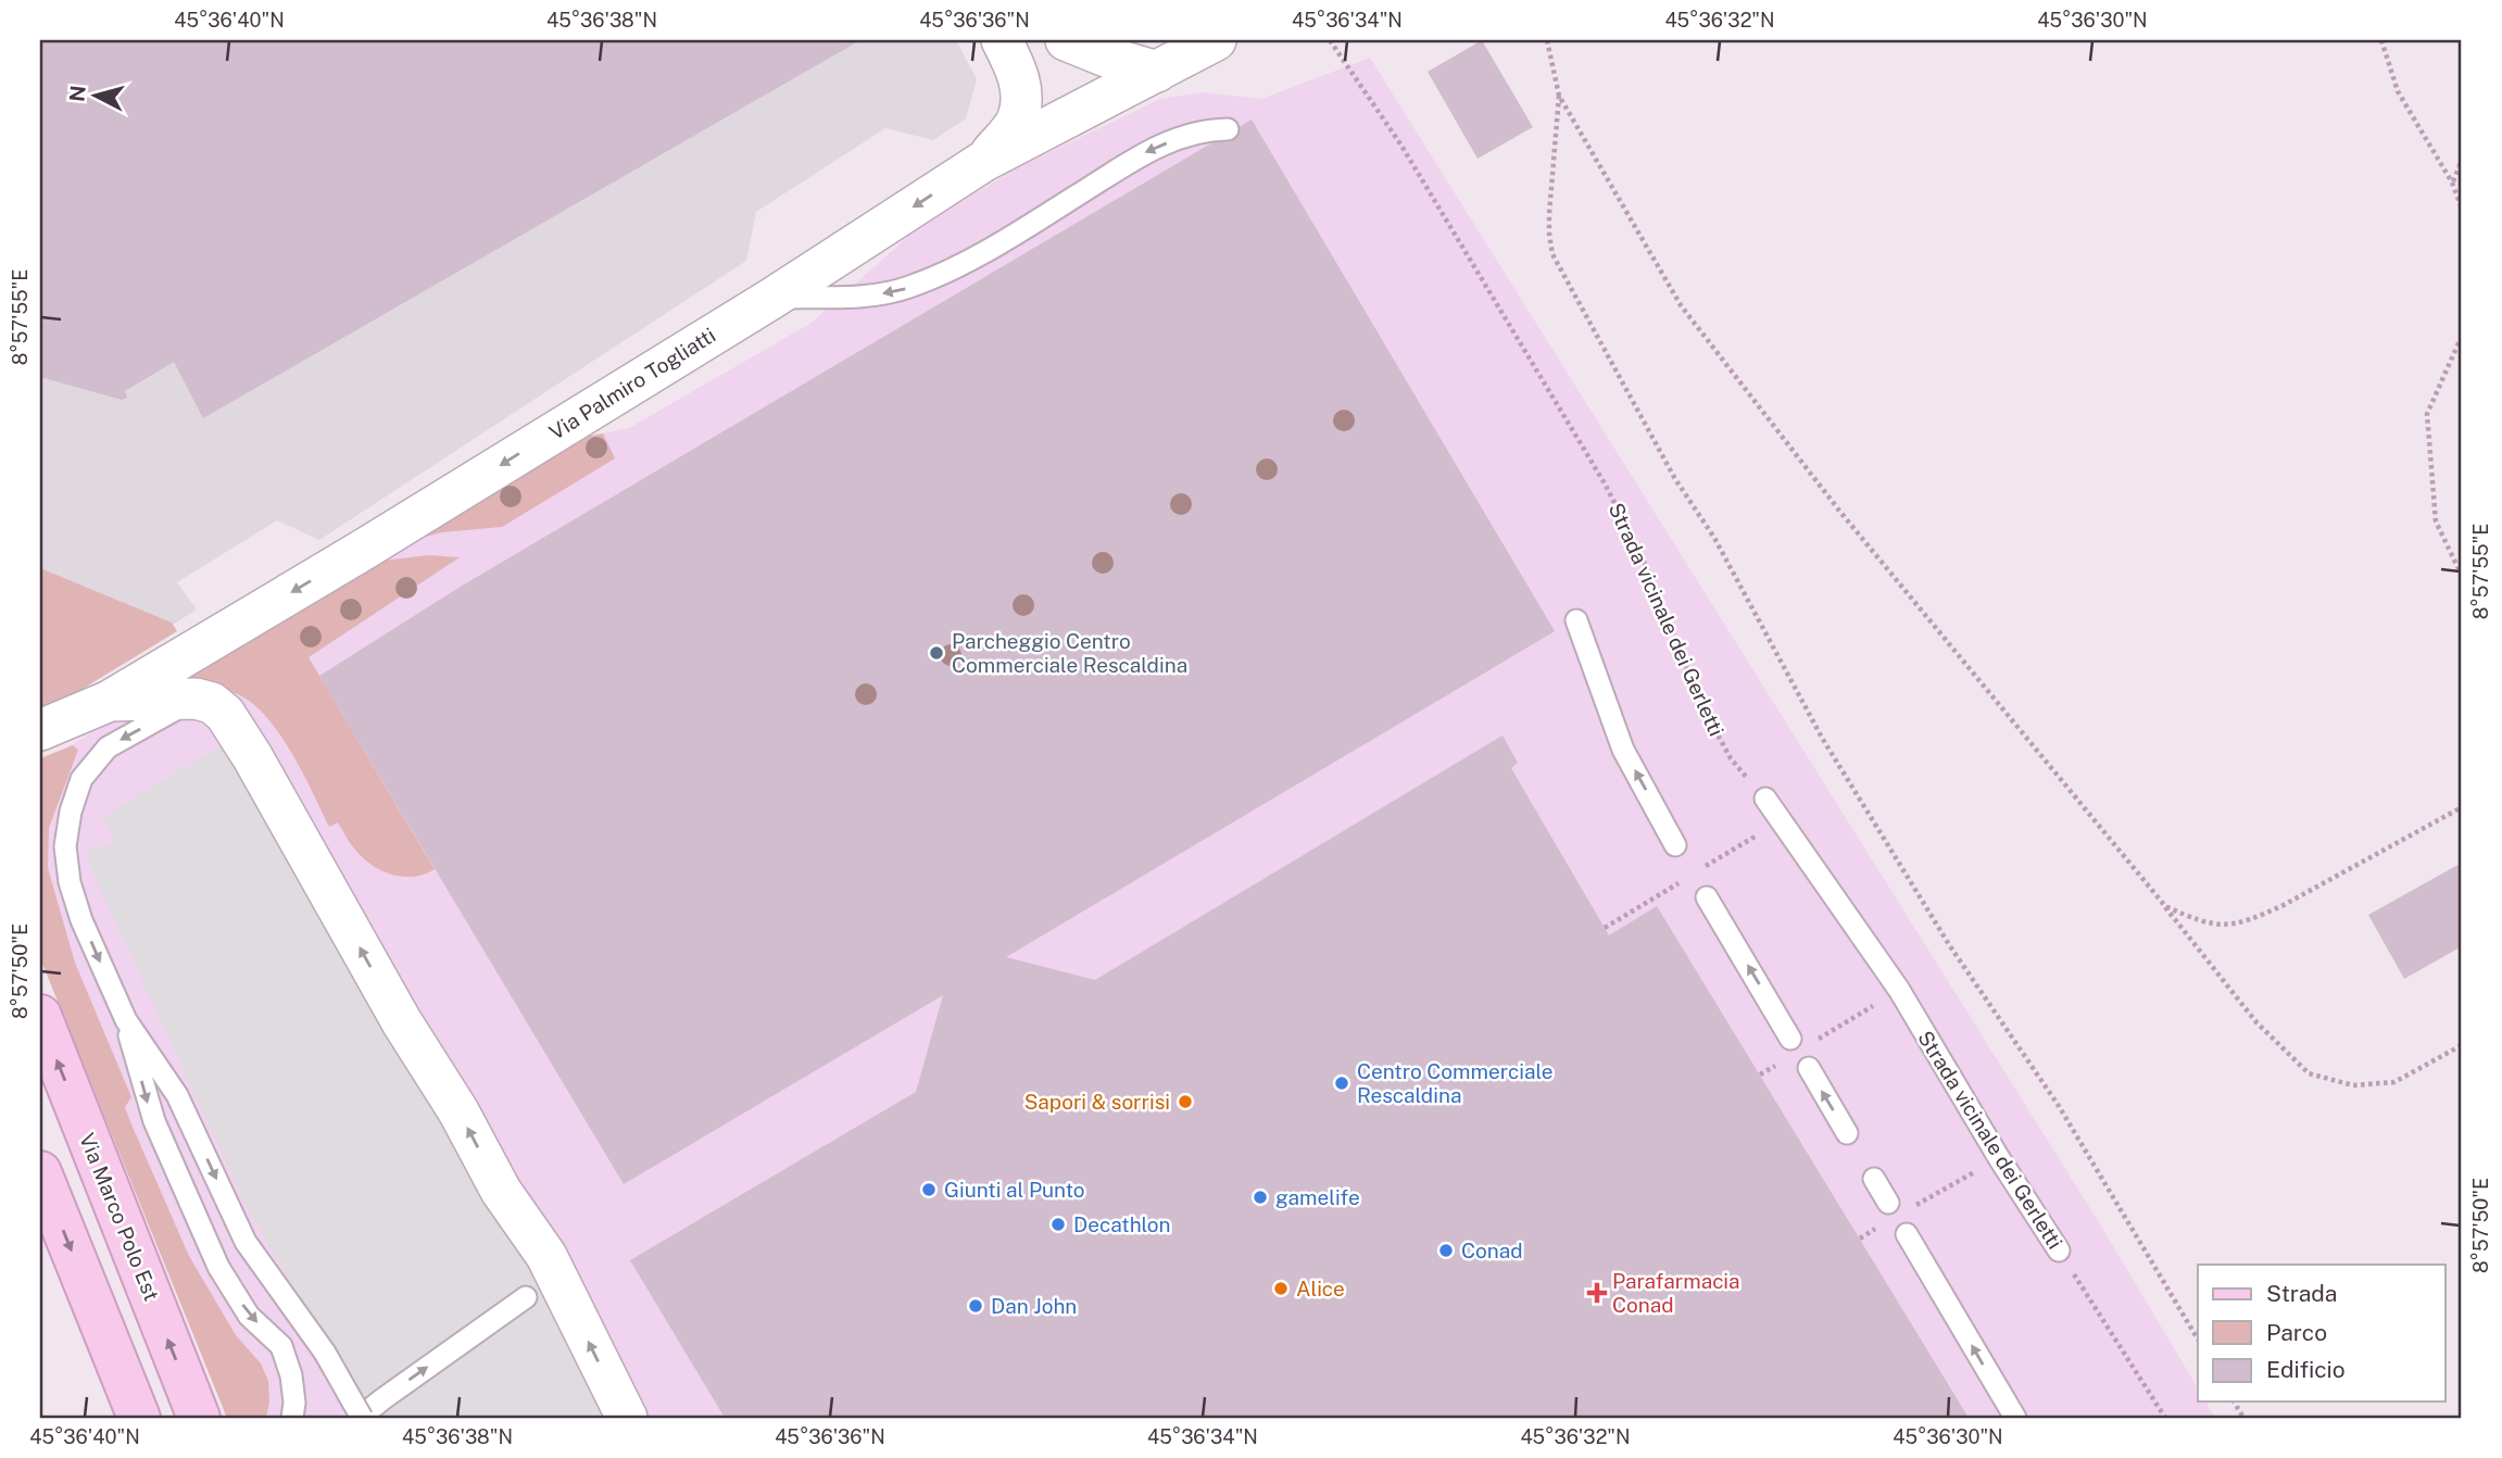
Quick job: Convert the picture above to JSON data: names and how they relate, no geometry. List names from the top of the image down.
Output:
{
  "streets": {
    "street": ["Via Palmiro Togliatti", "Via Marco Polo Est"],
    "lane": ["Strada vicinale dei Gerletti"]
  },
  "one_way": ["Via Palmiro Togliatti"],
  "places": {
    "other": [
      "Parcheggio Centro Commerciale Rescaldina",
      "Centro Commerciale Rescaldina",
      "Sapori & sorrisi",
      "Giunti al Punto",
      "gamelife",
      "Decathlon",
      "Conad",
      "Alice",
      "Dan John"
    ],
    "health": ["Parafarmacia Conad"]
  },
  "legend": ["Strada", "Parco", "Edificio"],
  "north": "left",
  "coordinates": [
    "45°36'40\"N",
    "45°36'38\"N",
    "45°36'36\"N",
    "45°36'34\"N",
    "45°36'32\"N",
    "45°36'30\"N",
    "8°57'55\"E",
    "8°57'50\"E"
  ]
}
